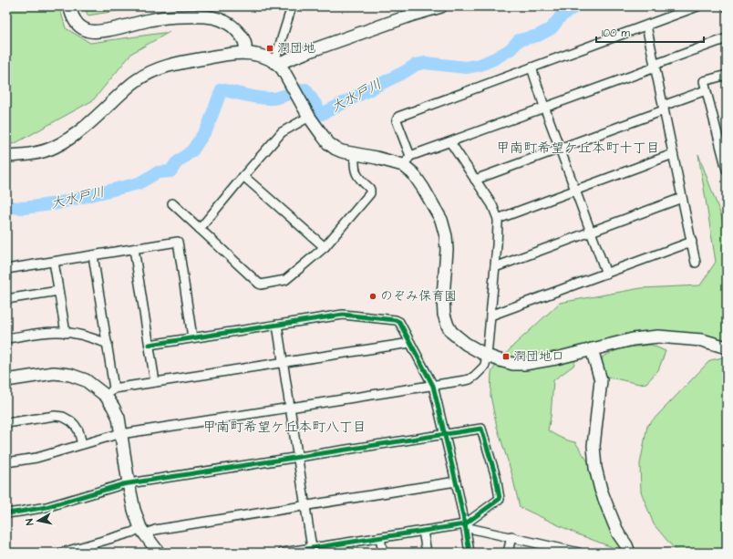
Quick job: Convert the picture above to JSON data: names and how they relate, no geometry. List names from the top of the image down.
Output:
{
  "districts": ["甲南町希望ケ丘本町十丁目", "甲南町希望ケ丘本町八丁目"],
  "water": ["大水戸川"],
  "places": {
    "transit": ["潤団地", "潤団地口"],
    "other": ["のぞみ保育園"]
  },
  "scale_bar": "100 m",
  "north": "left"
}
